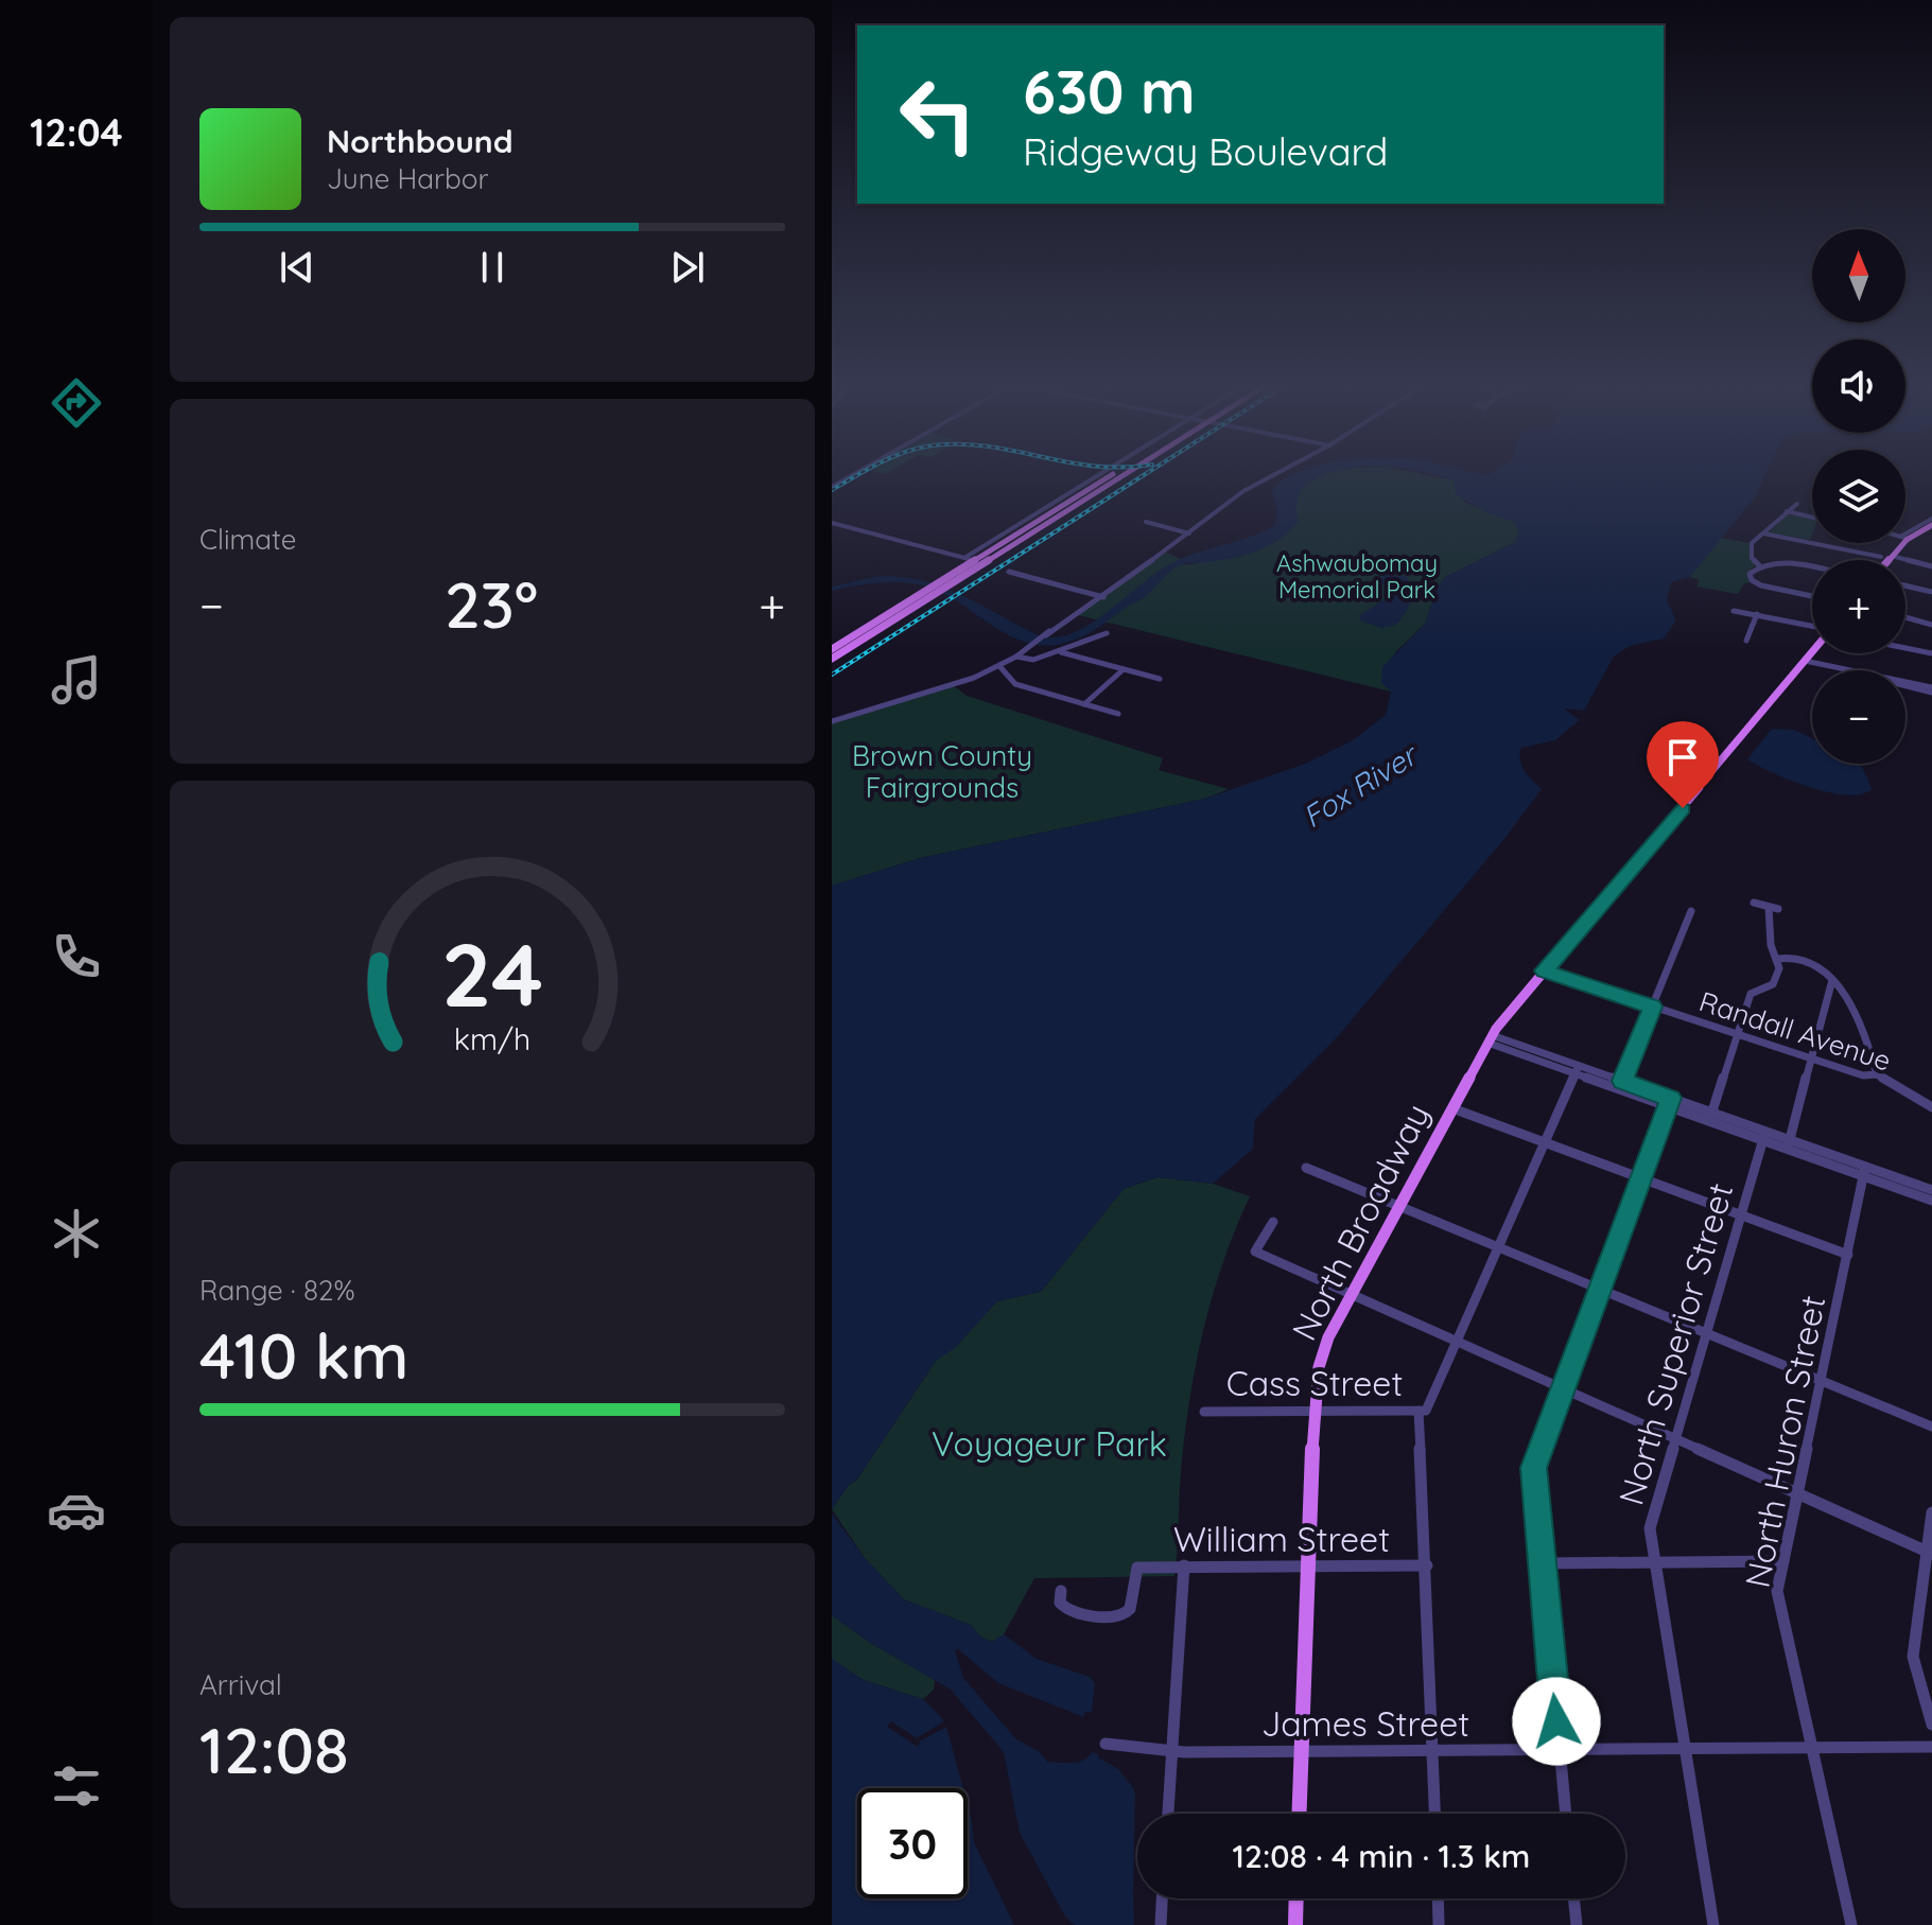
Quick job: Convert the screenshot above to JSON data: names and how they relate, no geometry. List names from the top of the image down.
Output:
{
  "streets": {
    "main road": ["North Broadway"],
    "street": [
      "Randall Avenue",
      "North Superior Street",
      "Cass Street",
      "North Huron Street",
      "William Street",
      "James Street"
    ]
  },
  "crossings": [
    ["Randall Avenue", "North Broadway"],
    ["North Broadway", "Cass Street"],
    ["North Broadway", "William Street"],
    ["North Broadway", "James Street"],
    ["North Superior Street", "James Street"],
    ["North Huron Street", "James Street"]
  ],
  "water": ["Fox River"],
  "parks": ["Ashwaubomay Memorial Park", "Brown County Fairgrounds", "Voyageur Park"],
  "north": "top",
  "page": {
    "tabs": "12:04",
    "turn": ["630 m", "Ridgeway Boulevard"],
    "song": ["Northbound", "June Harbor"],
    "map_buttons": ["+", "−"],
    "tile": [
      "Climate",
      ["Range · 82%", "410 km"],
      ["Arrival", "12:08"]
    ],
    "heat": ["−", "23°", "+"],
    "limit": "30",
    "trip": "12:08 · 4 min · 1.3 km",
    "gauge": ["24", "km/h"]
  }
}
